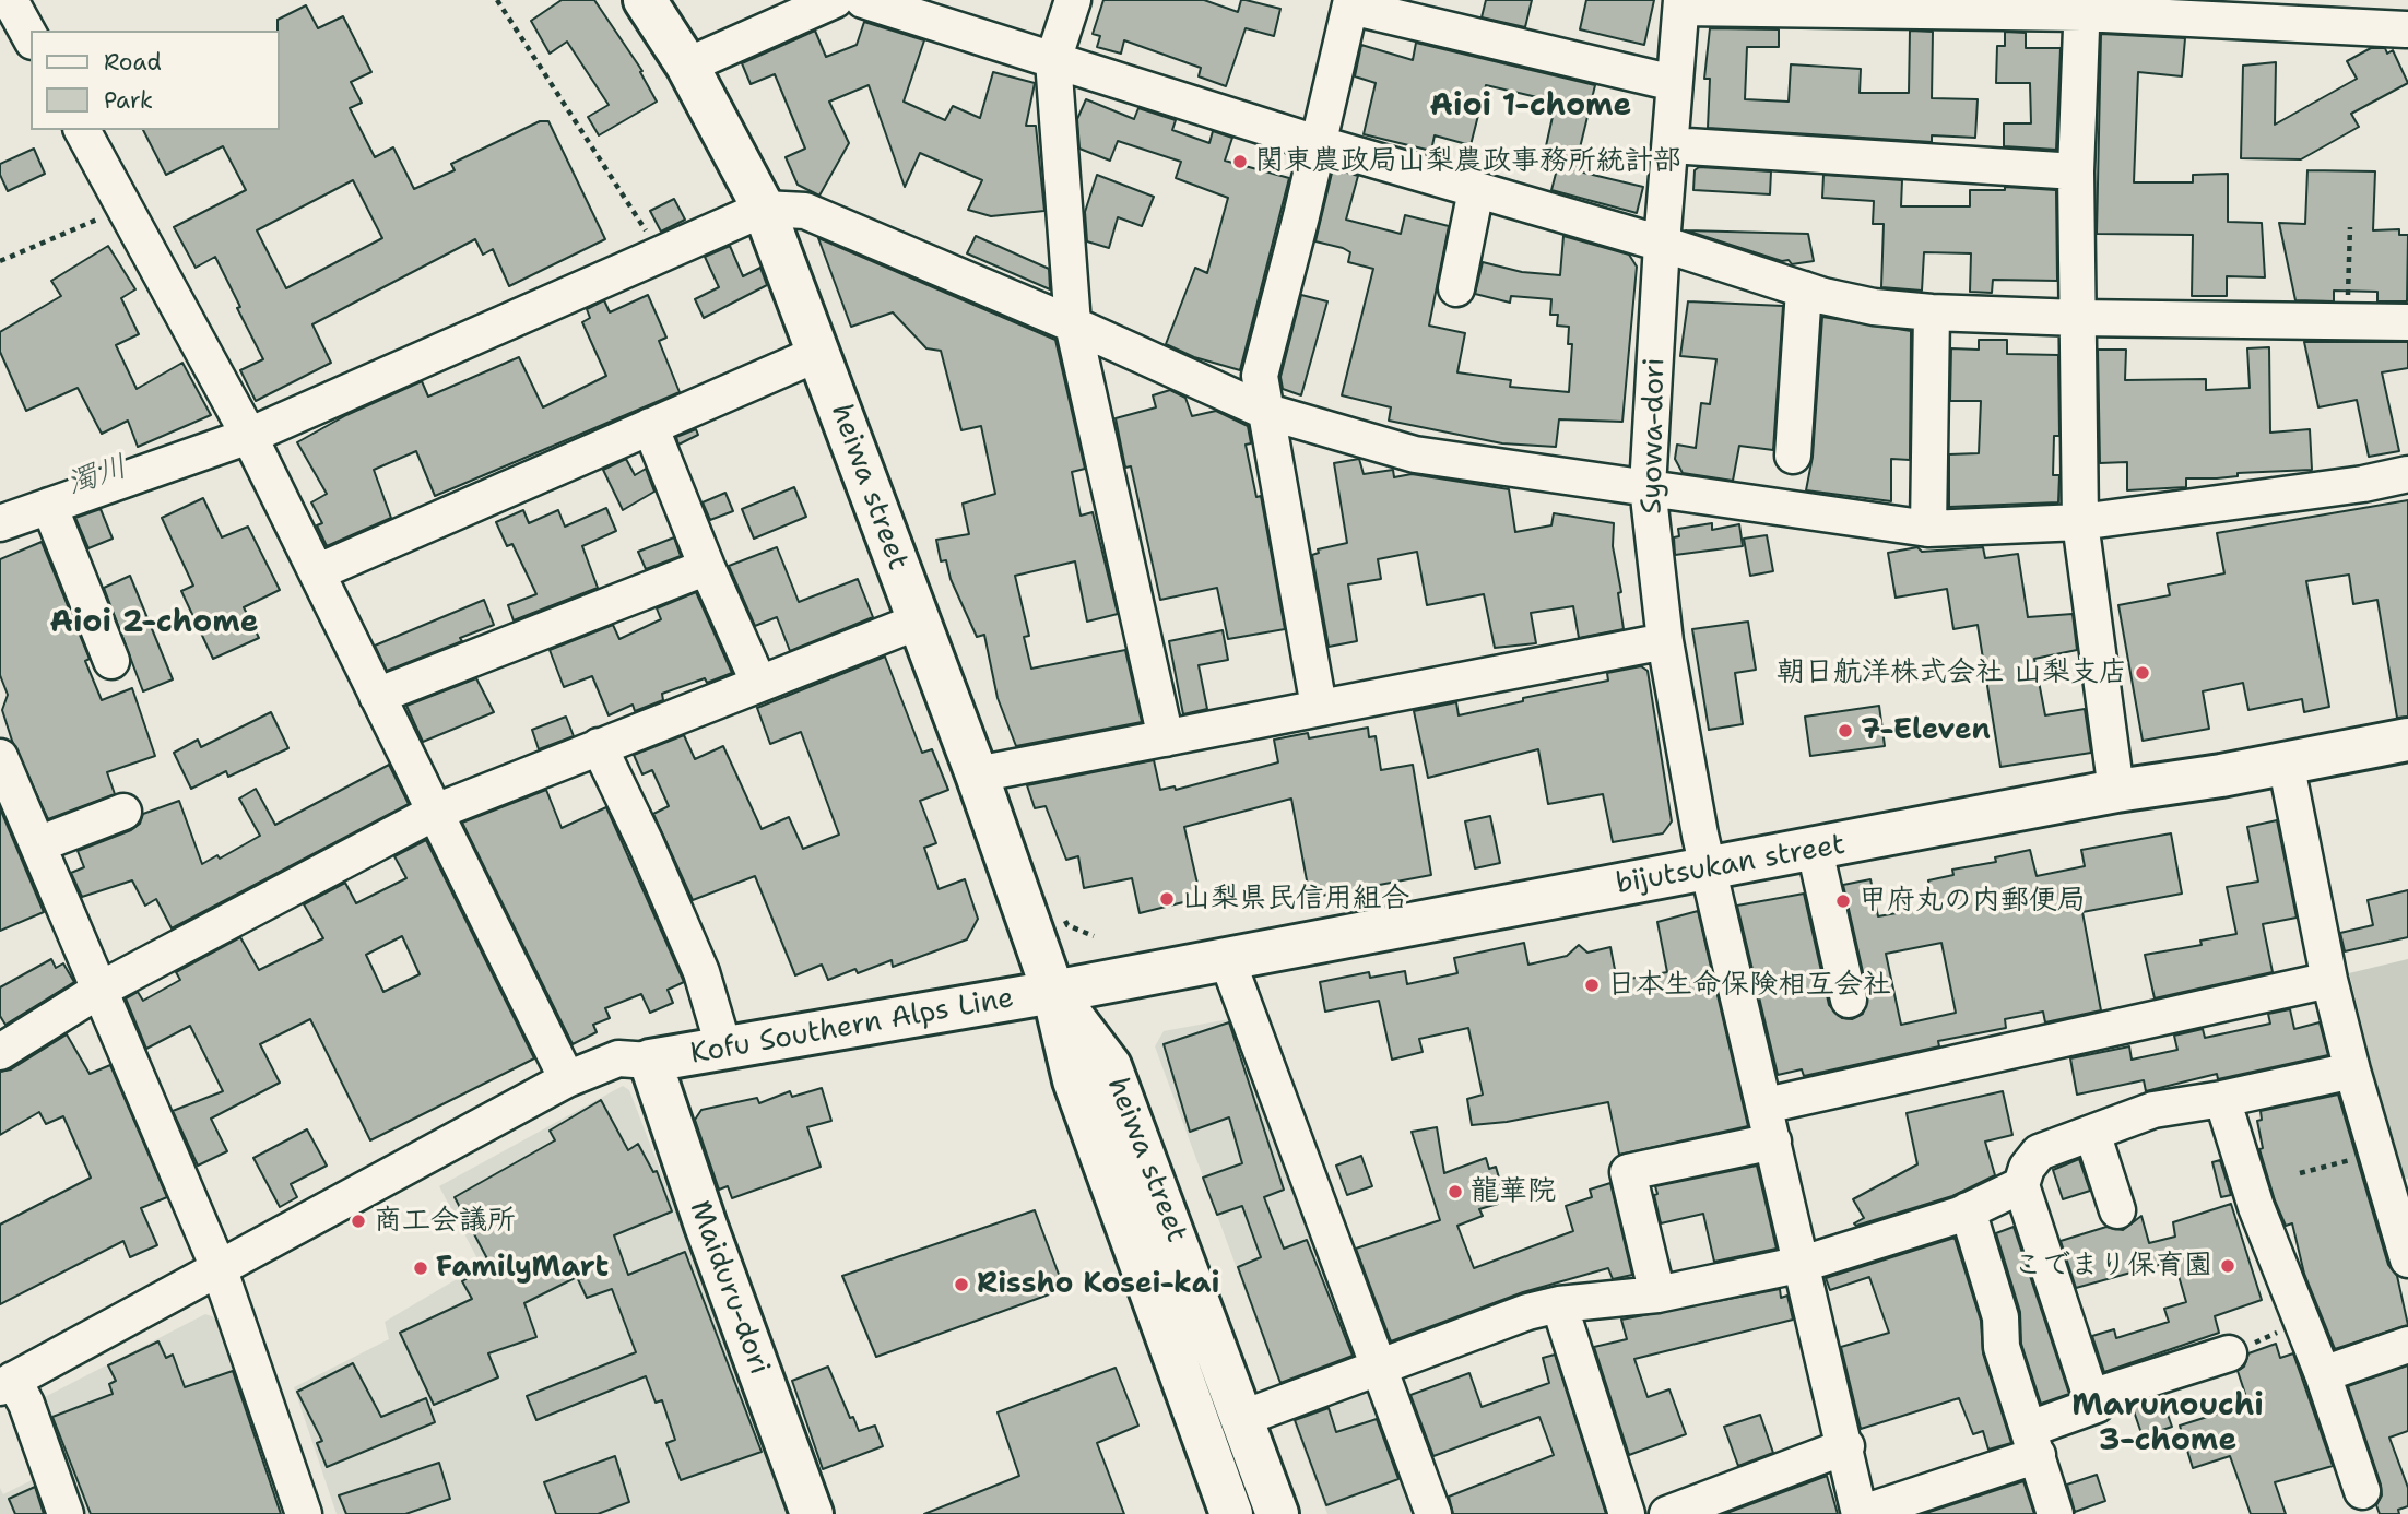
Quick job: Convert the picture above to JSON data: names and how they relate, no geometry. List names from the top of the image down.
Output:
{
  "streets": {
    "main road": [
      "heiwa street",
      "bijutsukan street",
      "Kofu Southern Alps Line",
      "Maiduru-dori"
    ],
    "street": ["Syowa-dori"]
  },
  "crossings": [
    ["Syowa-dori", "bijutsukan street"],
    ["heiwa street", "bijutsukan street"],
    ["heiwa street", "Kofu Southern Alps Line"],
    ["bijutsukan street", "Kofu Southern Alps Line"],
    ["Kofu Southern Alps Line", "Maiduru-dori"]
  ],
  "districts": ["Aioi 1-chome", "Aioi 2-chome", "Marunouchi 3-chome"],
  "water": ["濁川"],
  "places": [
    "関東農政局山梨農政事務所統計部",
    "朝日航洋株式会社 山梨支店",
    "7-Eleven",
    "山梨県民信用組合",
    "甲府丸の内郵便局",
    "日本生命保険相互会社",
    "龍華院",
    "商工会議所",
    "こでまり保育園",
    "FamilyMart",
    "Rissho Kosei-kai"
  ],
  "legend": ["Road", "Park"]
}
